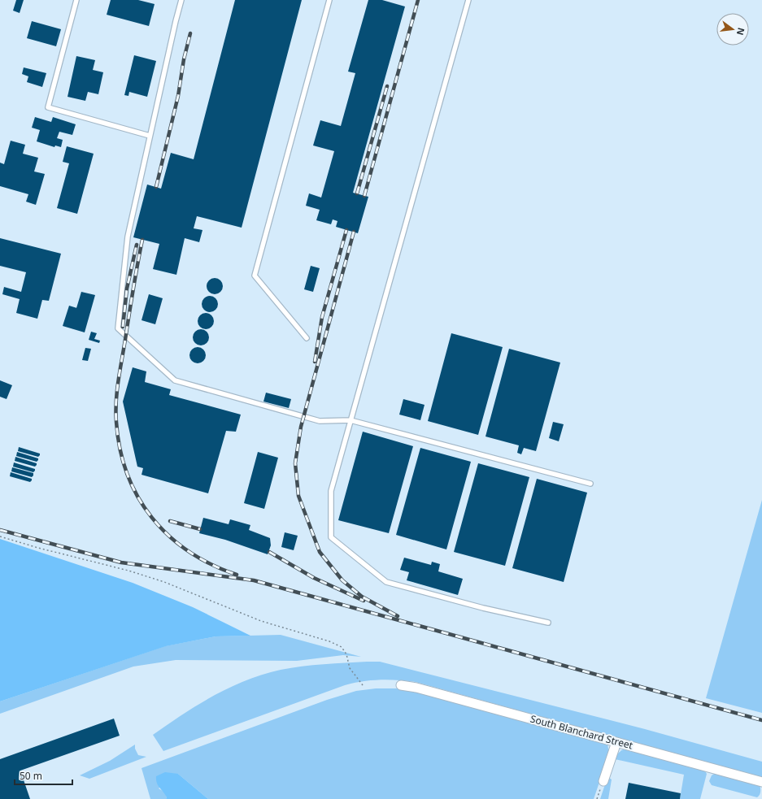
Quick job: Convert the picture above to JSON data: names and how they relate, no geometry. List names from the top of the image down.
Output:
{
  "streets": {
    "street": ["South Blanchard Street"]
  },
  "scale_bar": "50 m",
  "north": "right"
}
